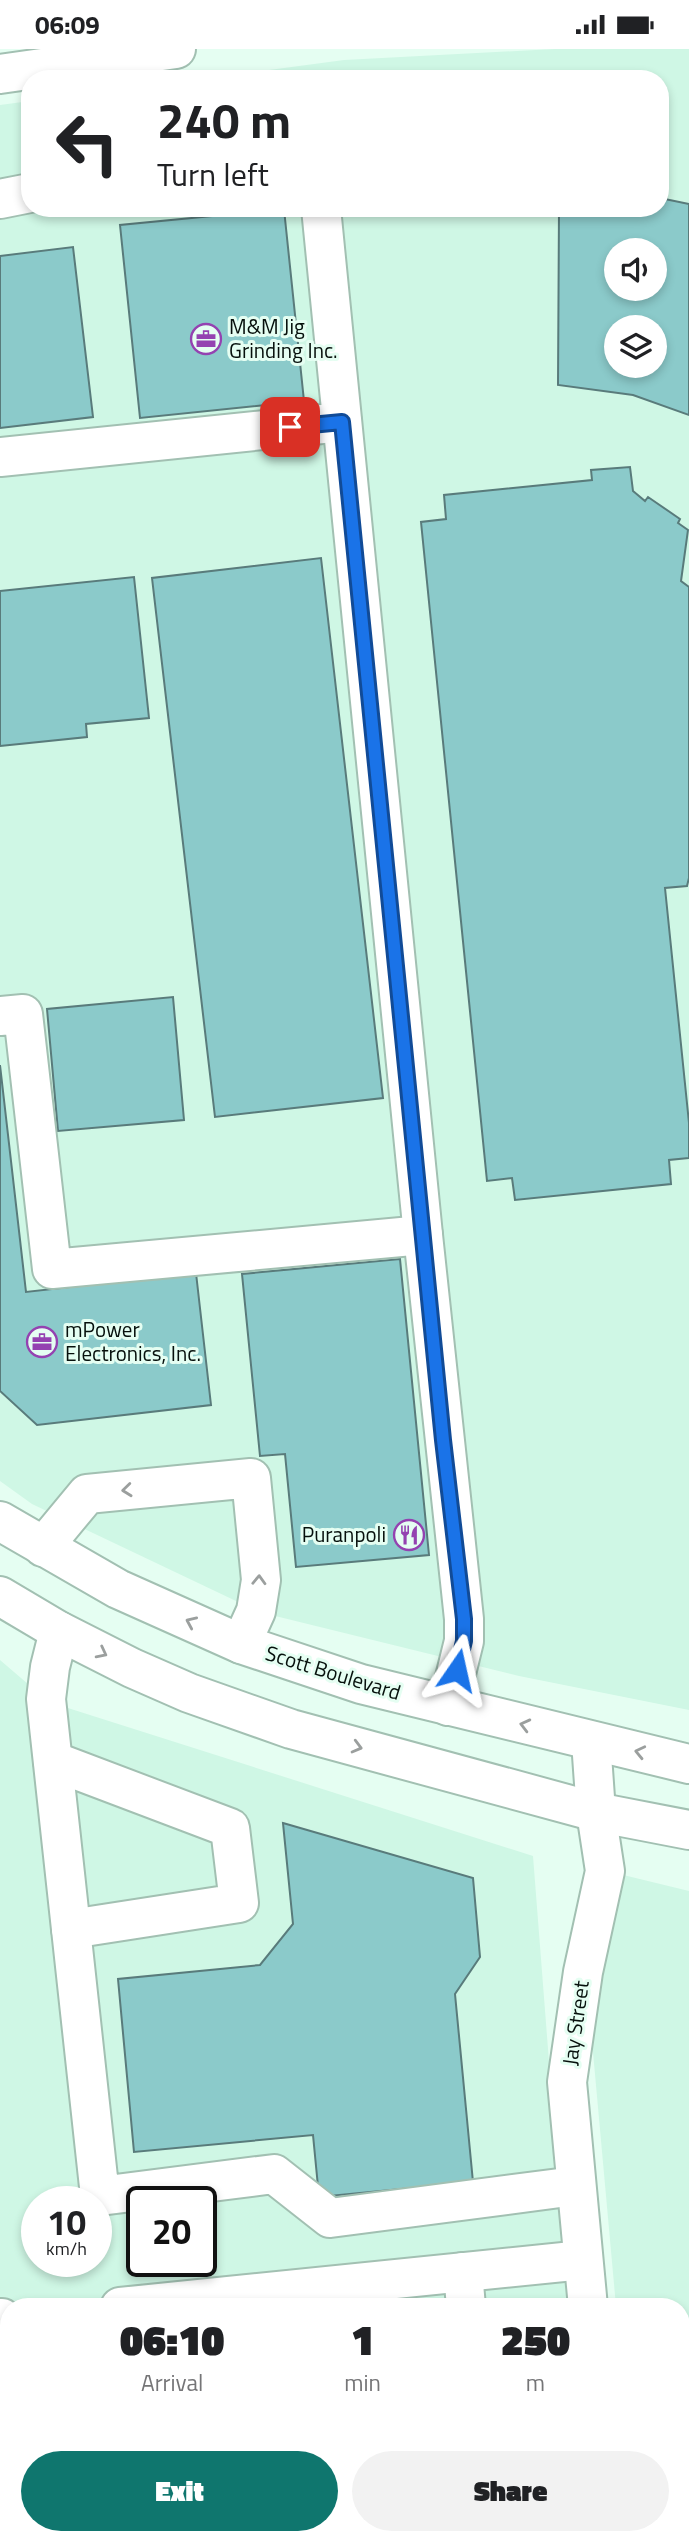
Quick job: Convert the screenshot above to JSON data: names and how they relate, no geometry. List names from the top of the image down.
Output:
{
  "streets": {
    "main road": ["Scott Boulevard", "Jay Street"]
  },
  "crossings": [
    ["Scott Boulevard", "Jay Street"]
  ],
  "places": {
    "office": ["M&M Jig Grinding Inc.", "mPower Electronics, Inc."],
    "restaurant": ["Puranpoli"]
  },
  "page": {
    "status": "06:09",
    "turn": ["240 m", "Turn left"],
    "speed": "10 km/h",
    "limit": "20",
    "eta": [
      "06:10",
      "Arrival",
      "1",
      "min",
      "250",
      "m"
    ],
    "buttons": ["Exit", "Share"]
  }
}
